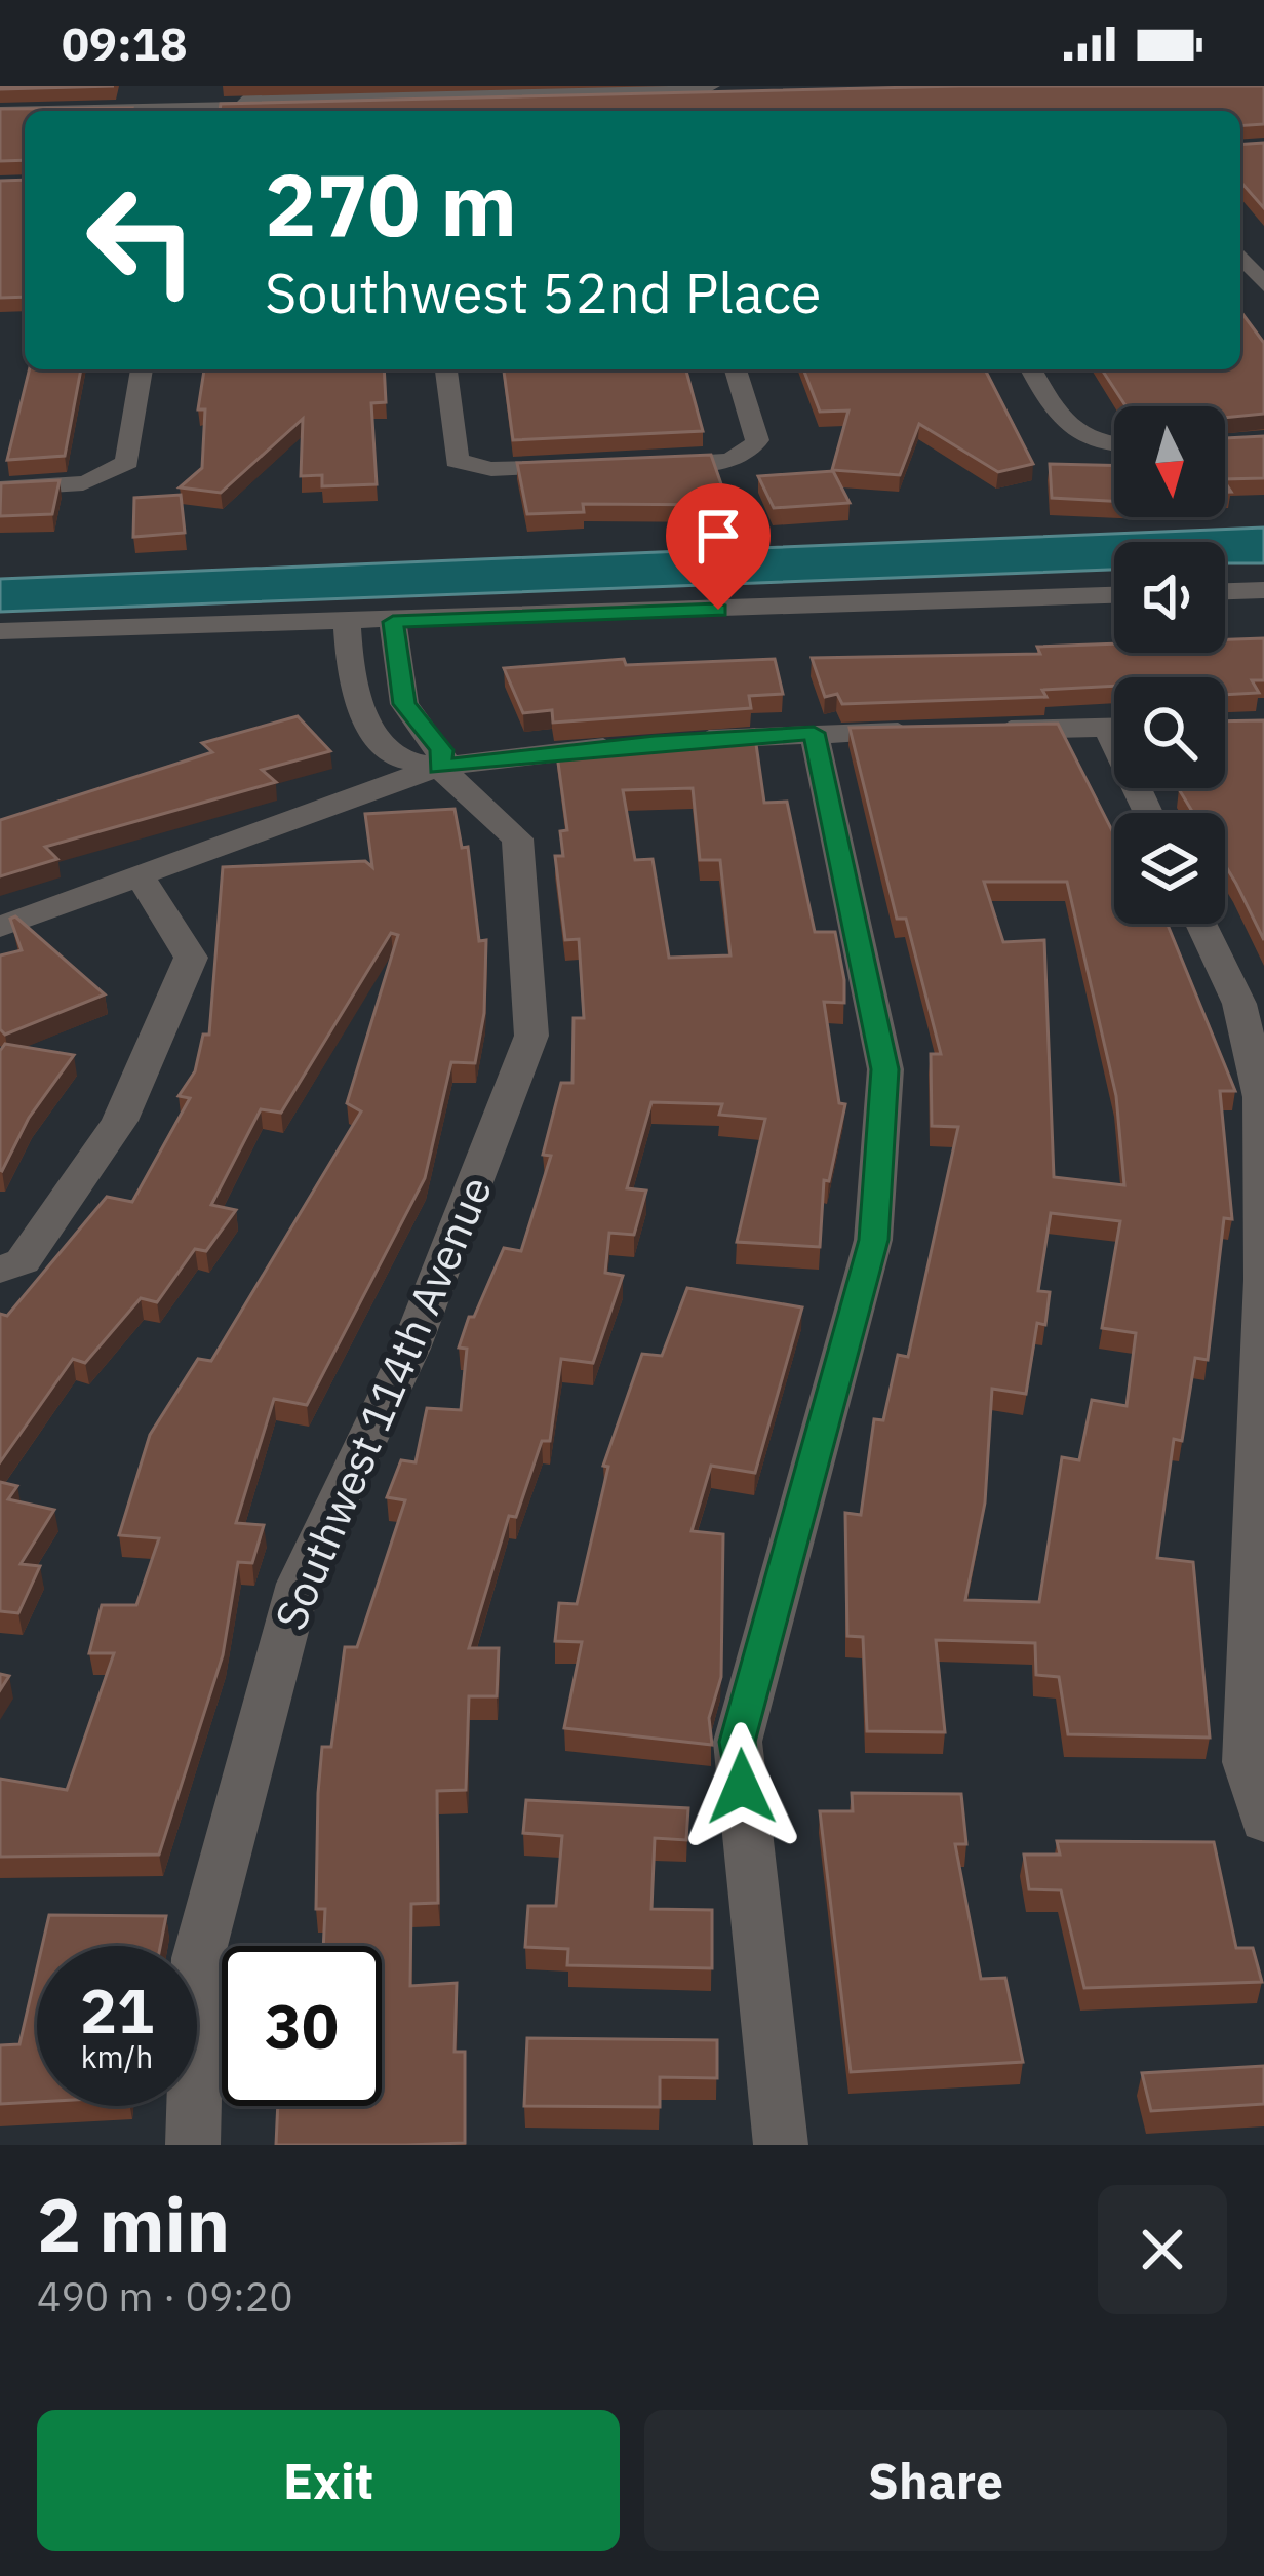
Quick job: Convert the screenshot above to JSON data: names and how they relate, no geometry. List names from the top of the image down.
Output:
{
  "streets": {
    "street": ["Southwest 114th Avenue"]
  },
  "north": "bottom",
  "page": {
    "status": "09:18",
    "turn": ["270 m", "Southwest 52nd Place"],
    "speed": "21 km/h",
    "limit": "30",
    "heading": ["2 min", "490 m · 09:20"],
    "buttons": ["Exit", "Share"]
  }
}
